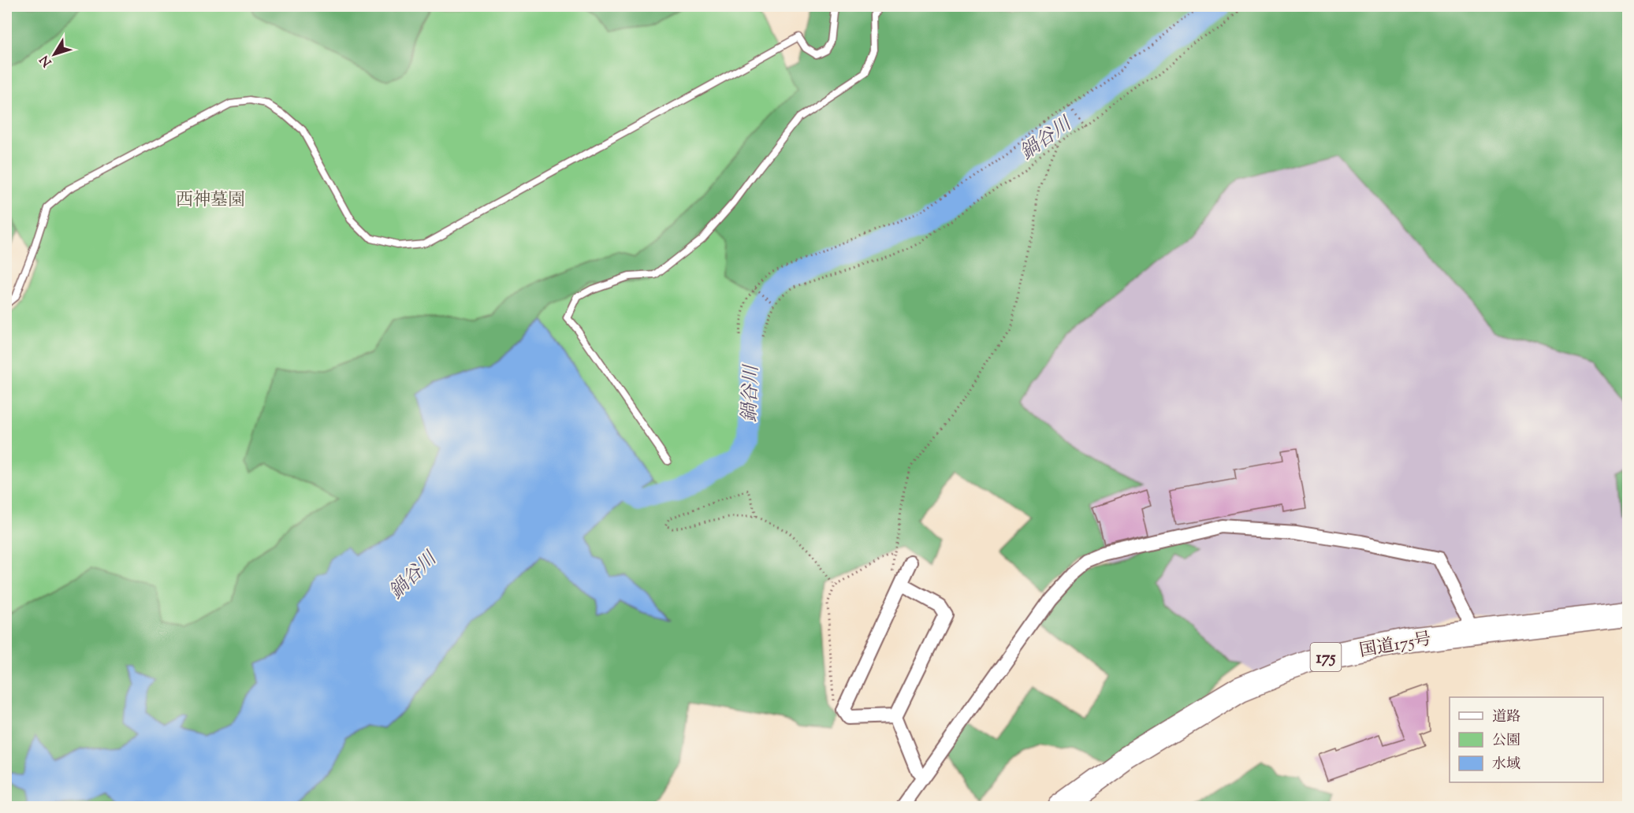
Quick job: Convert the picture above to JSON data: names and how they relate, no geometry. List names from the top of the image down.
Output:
{
  "streets": {
    "highway": ["国道175号", "175"]
  },
  "water": ["鍋谷川"],
  "parks": ["西神墓園"],
  "legend": ["道路", "公園", "水域"],
  "north": "bottom left"
}
